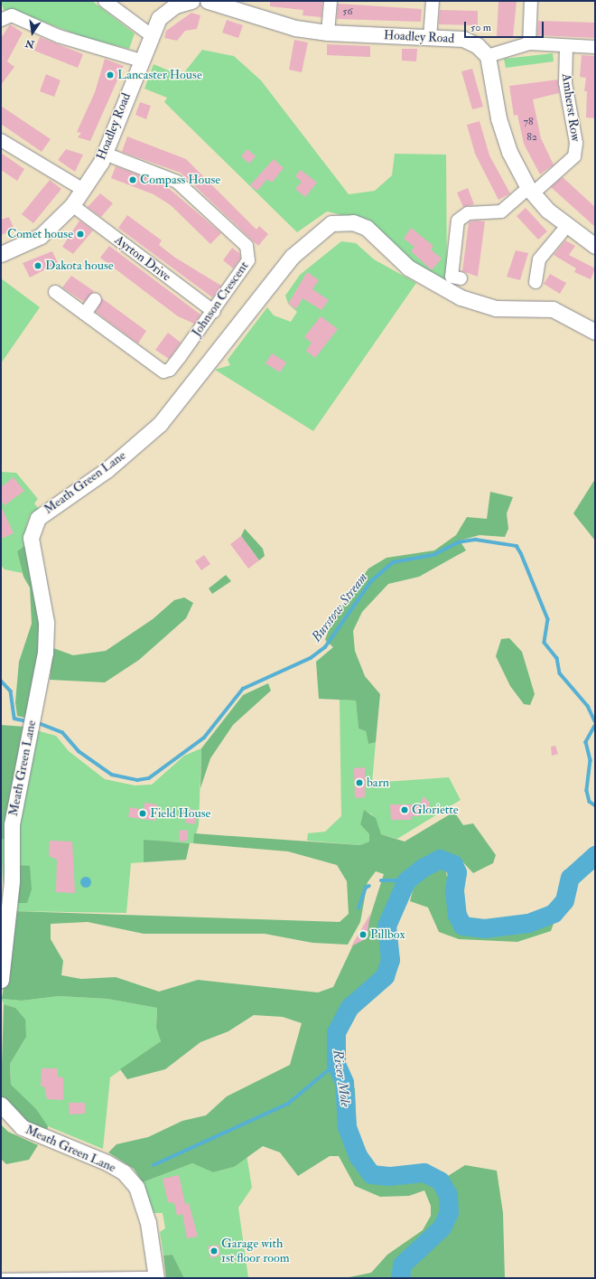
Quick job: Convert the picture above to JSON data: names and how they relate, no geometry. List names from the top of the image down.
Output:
{
  "streets": {
    "street": [
      "Hoadley Road",
      "Amherst Row",
      "Ayrton Drive",
      "Johnson Crescent",
      "Meath Green Lane"
    ]
  },
  "crossings": [
    ["Hoadley Road", "Ayrton Drive"],
    ["Hoadley Road", "Johnson Crescent"],
    ["Ayrton Drive", "Johnson Crescent"]
  ],
  "water": ["Burstow Stream", "River Mole"],
  "places": [
    "Lancaster House",
    "Compass House",
    "Comet house",
    "Dakota house",
    "barn",
    "Gloriette",
    "Field House",
    "Pillbox",
    "Garage with 1st floor room"
  ],
  "house_numbers": ["56", "78", "82"],
  "scale_bar": "50 m",
  "north": "bottom"
}
